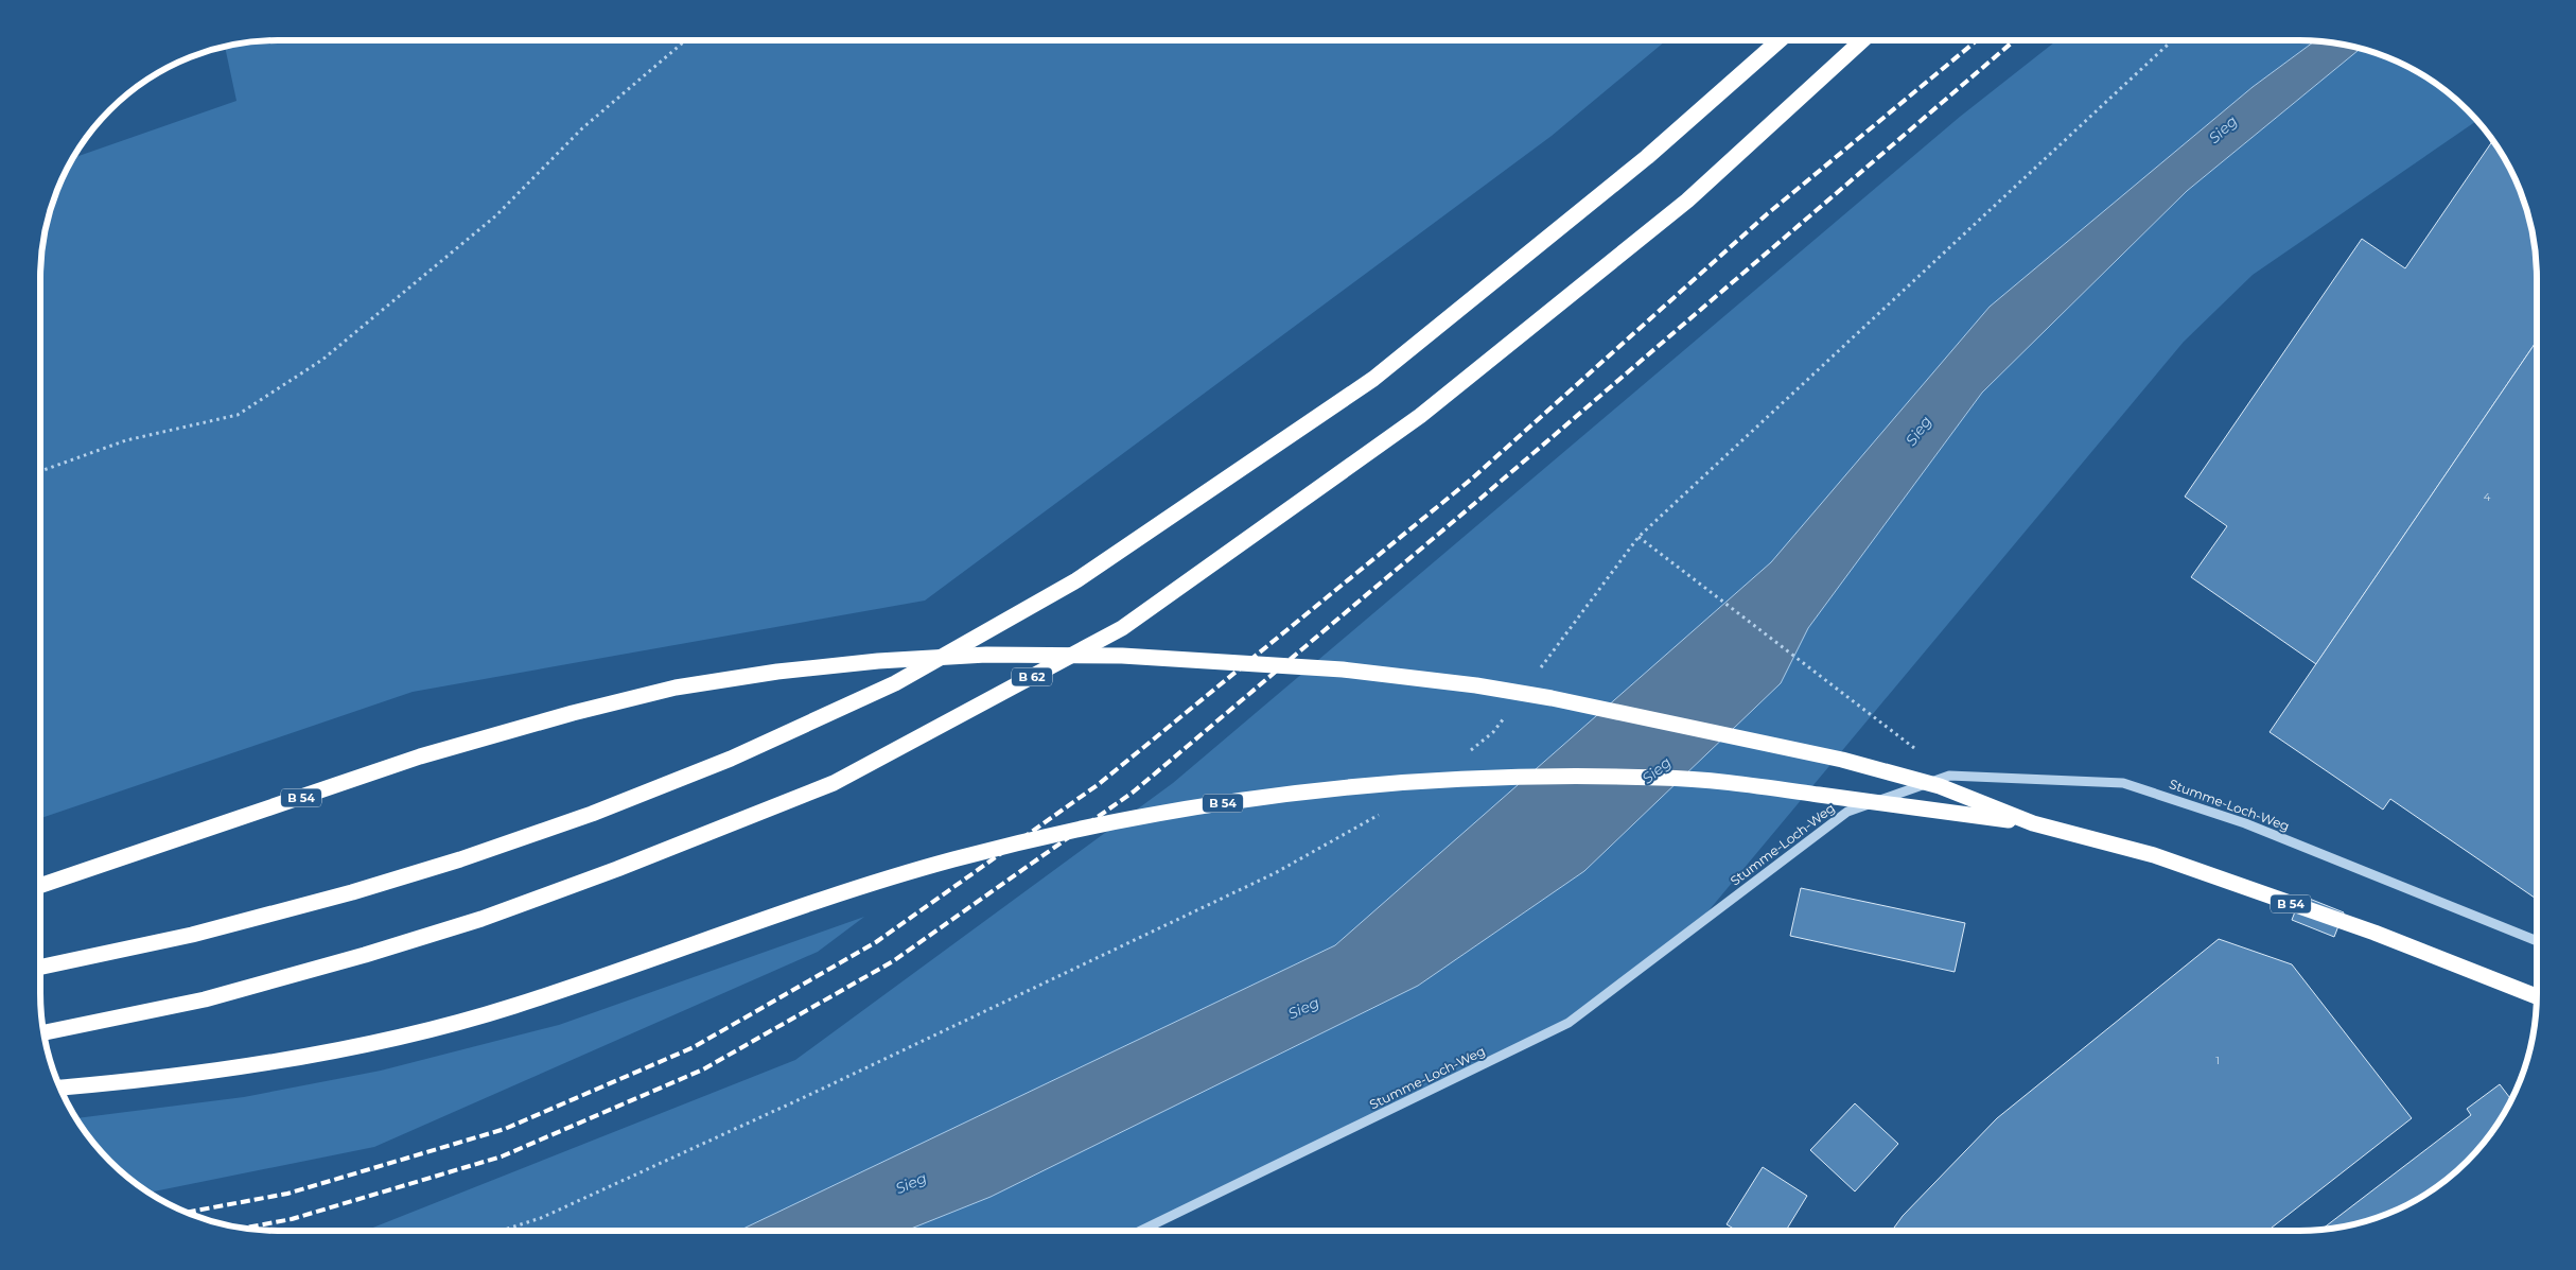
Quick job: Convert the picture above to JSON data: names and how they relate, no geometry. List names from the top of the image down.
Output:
{
  "streets": {
    "highway": ["B 62", "B 54"],
    "street": ["Stumme-Loch-Weg"]
  },
  "water": ["Sieg"],
  "house_numbers": ["4", "1"]
}
